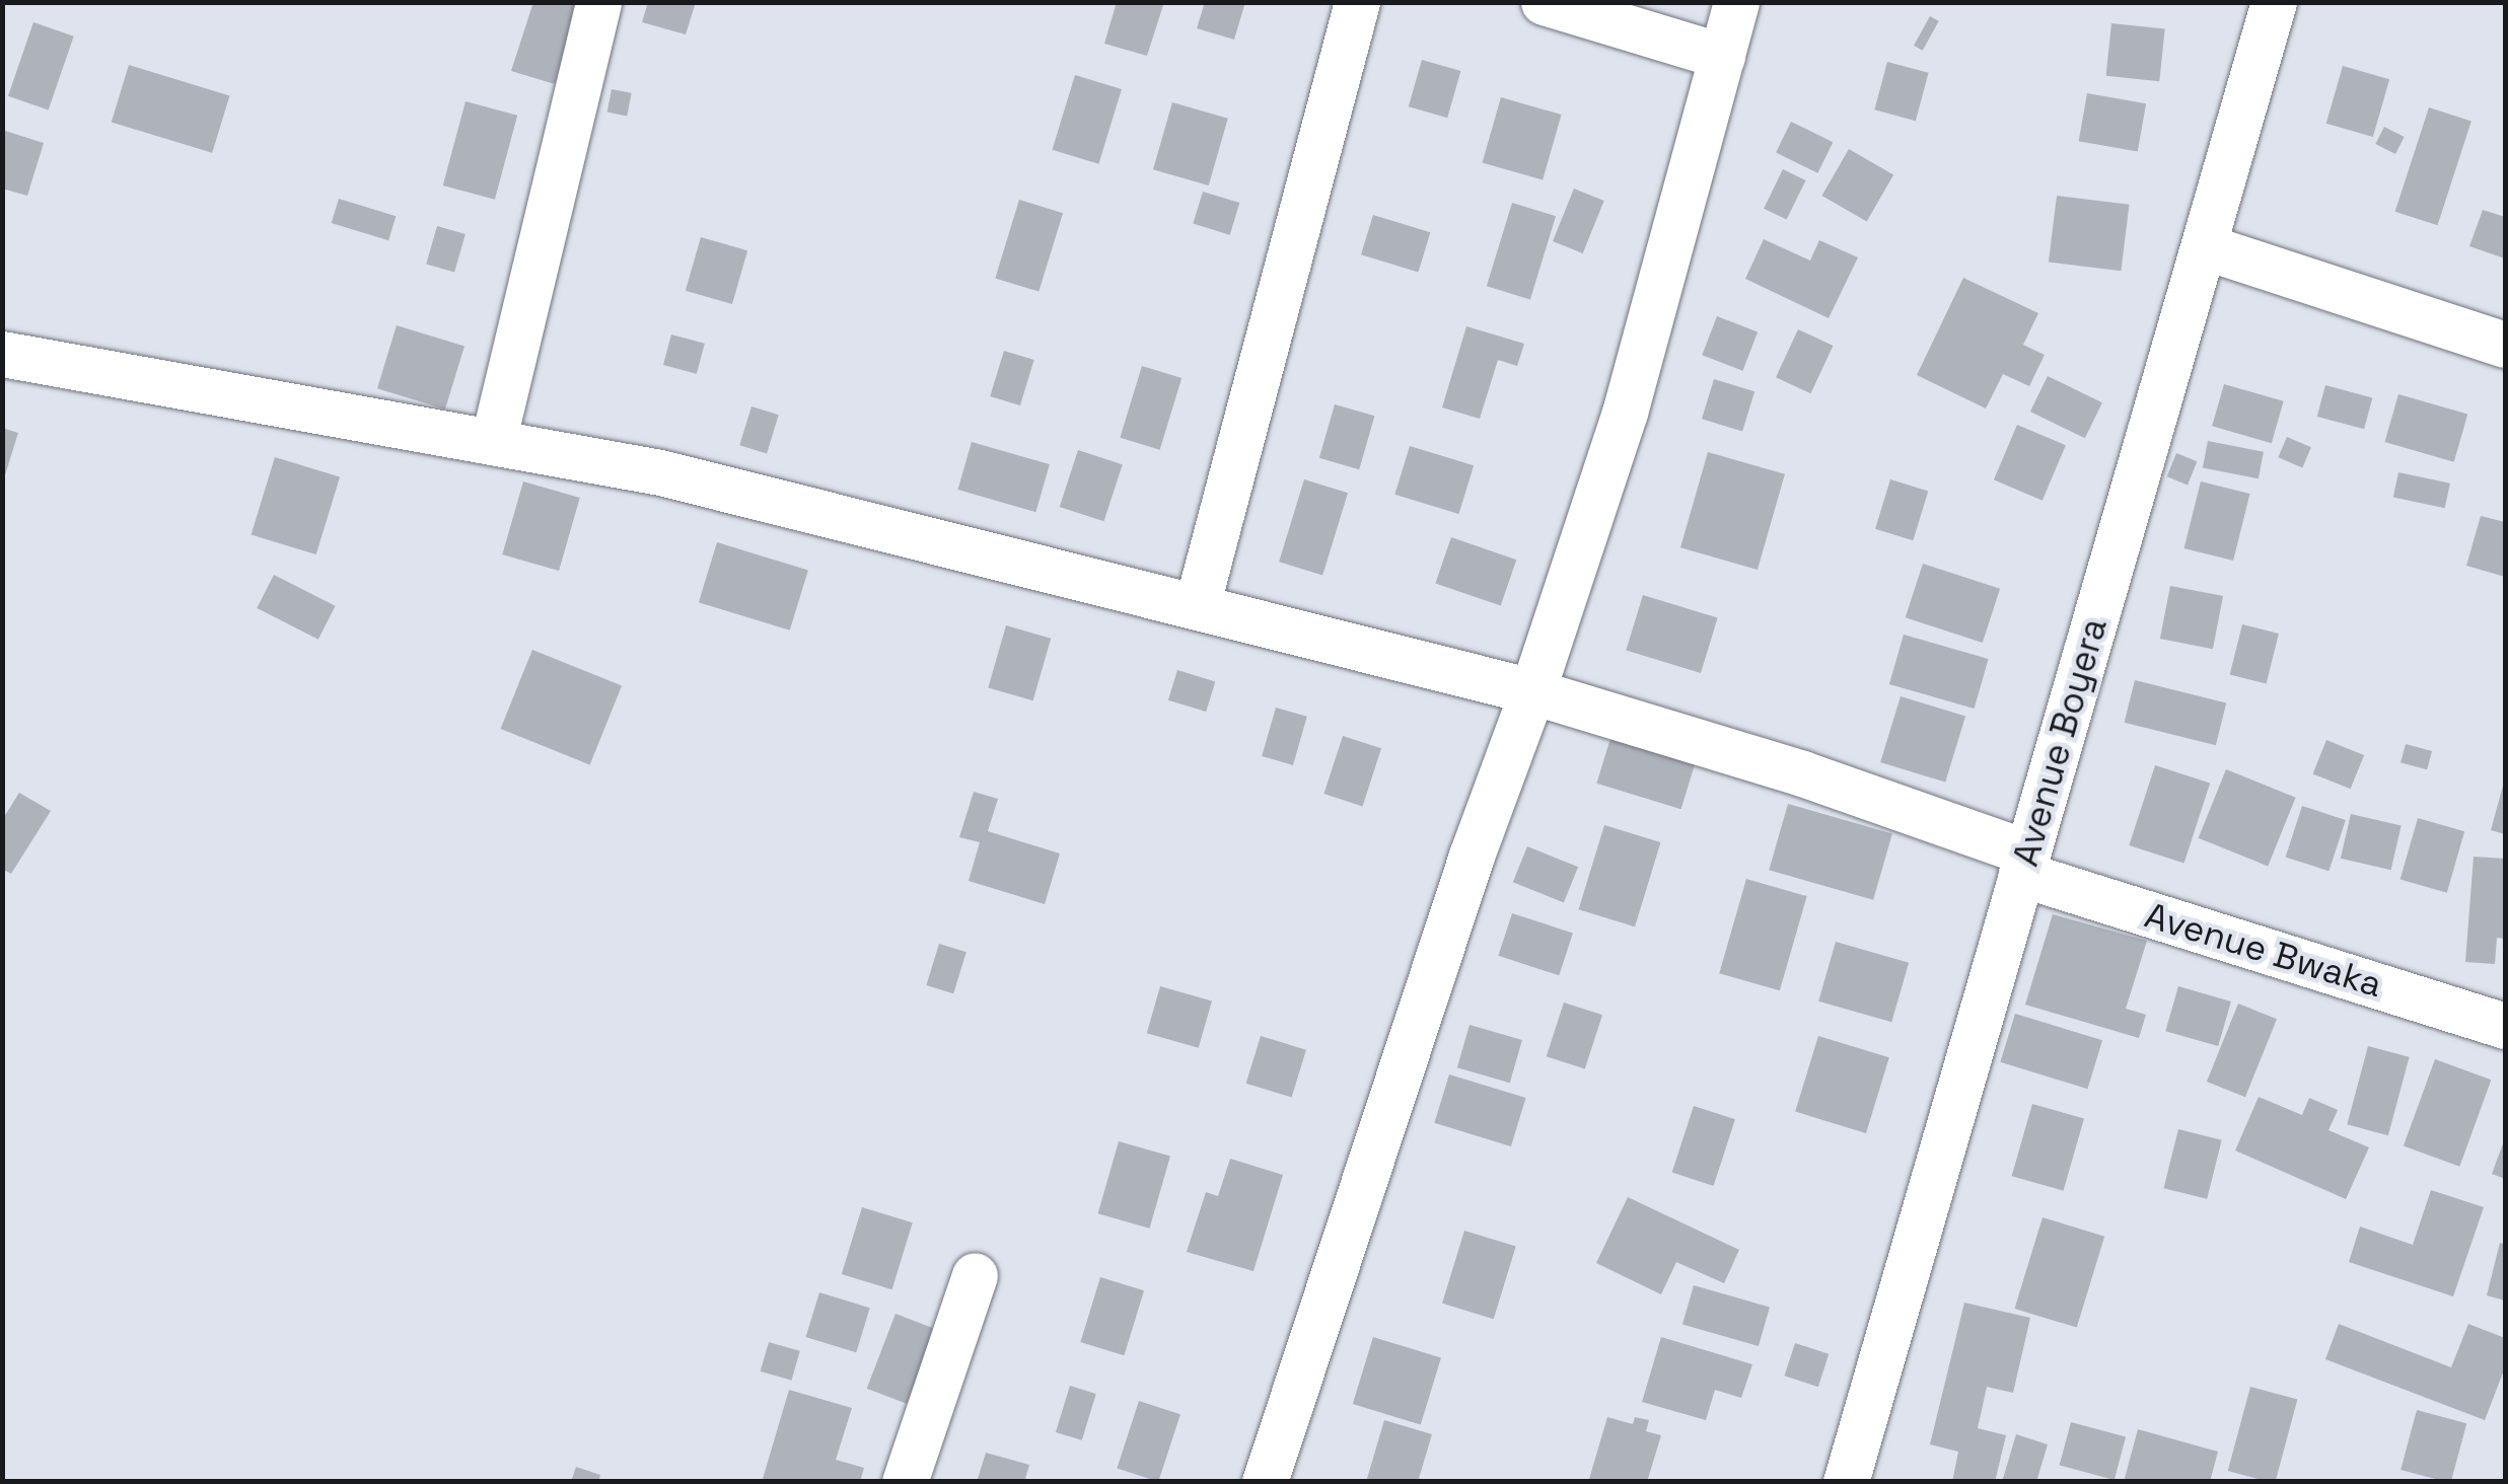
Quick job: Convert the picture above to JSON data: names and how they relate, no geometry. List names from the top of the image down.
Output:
{
  "streets": {
    "street": ["Avenue Boyera", "Avenue Bwaka"]
  },
  "crossings": [
    ["Avenue Boyera", "Avenue Bwaka"]
  ]
}
